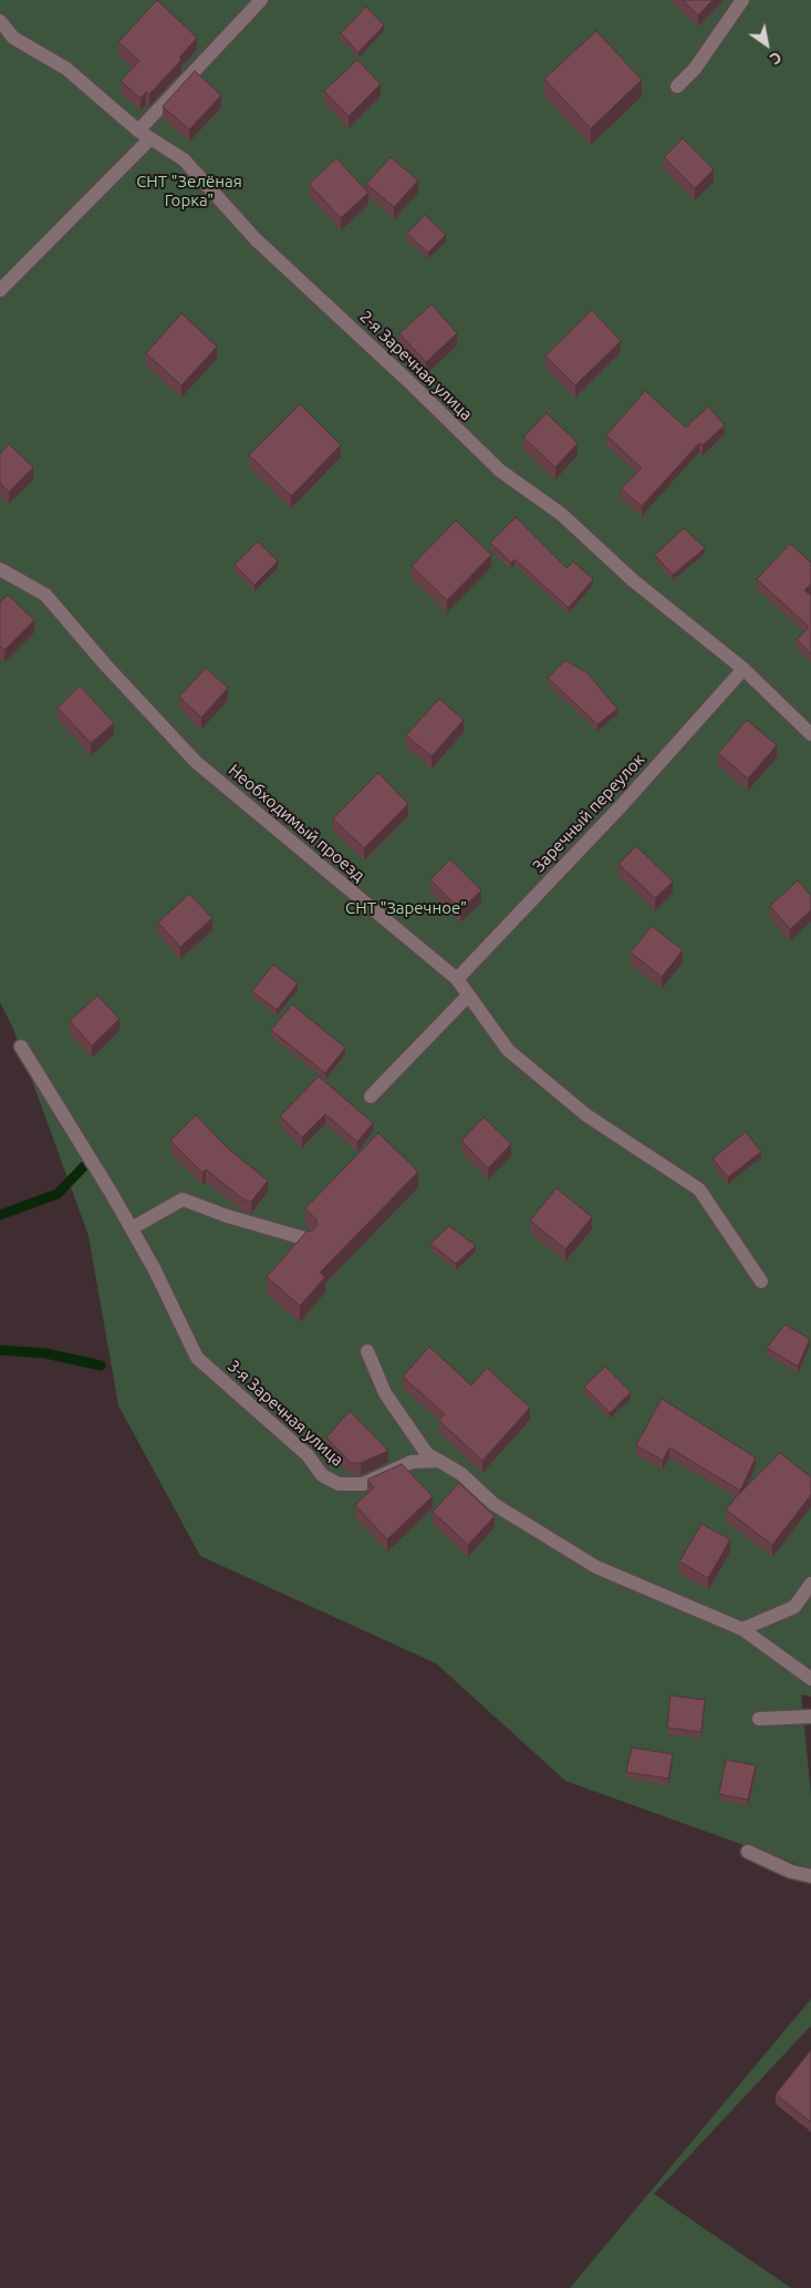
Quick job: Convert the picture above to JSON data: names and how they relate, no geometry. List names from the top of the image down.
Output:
{
  "streets": {
    "street": [
      "2-я Заречная улица",
      "Заречный переулок",
      "Необходимый проезд",
      "3-я Заречная улица"
    ]
  },
  "crossings": [
    ["2-я Заречная улица", "Заречный переулок"],
    ["Заречный переулок", "Необходимый проезд"]
  ],
  "parks": ["СНТ \"Зелёная Горка\"", "СНТ \"Заречное\""],
  "north": "bottom right"
}
